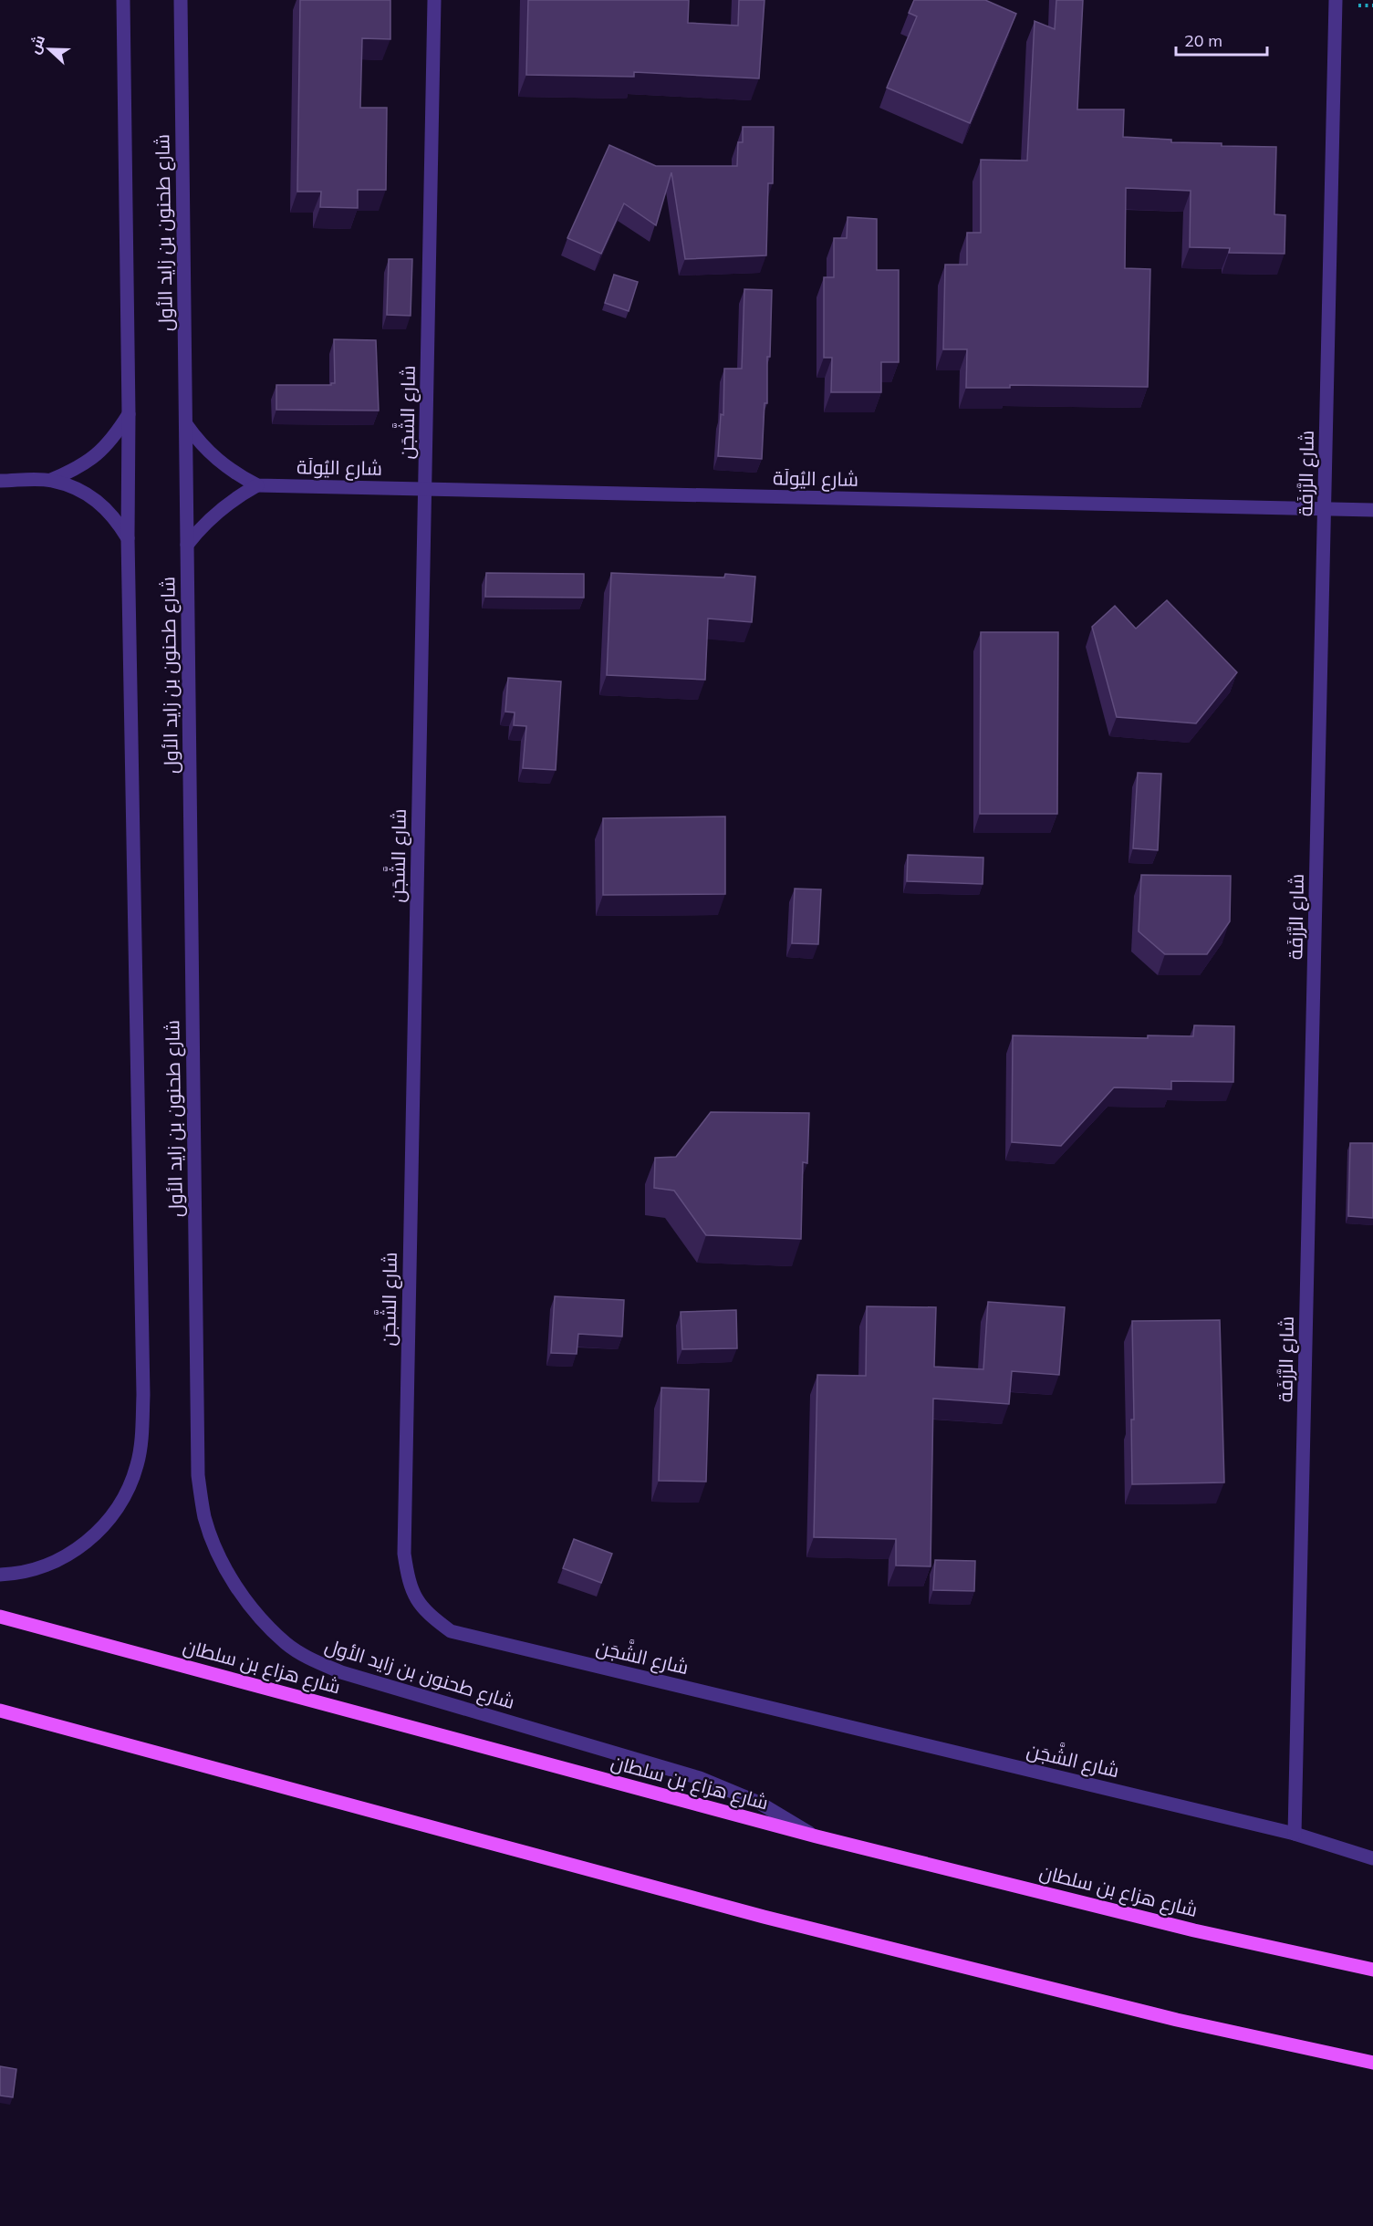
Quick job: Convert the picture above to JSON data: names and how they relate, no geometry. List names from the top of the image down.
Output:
{
  "streets": {
    "main road": ["شارع هزاع بن سلطان"],
    "street": [
      "شارع طحنون بن زايد الأول",
      "شارع الشَّجَن",
      "شارع اليُولَة",
      "شارع الرَّزفَة"
    ]
  },
  "crossings": [
    ["شارع طحنون بن زايد الأول", "شارع اليُولَة"],
    ["شارع طحنون بن زايد الأول", "شارع هزاع بن سلطان"],
    ["شارع الشَّجَن", "شارع اليُولَة"],
    ["شارع الشَّجَن", "شارع الرَّزفَة"],
    ["شارع اليُولَة", "شارع الرَّزفَة"]
  ],
  "scale_bar": "20 m",
  "north": "left"
}
